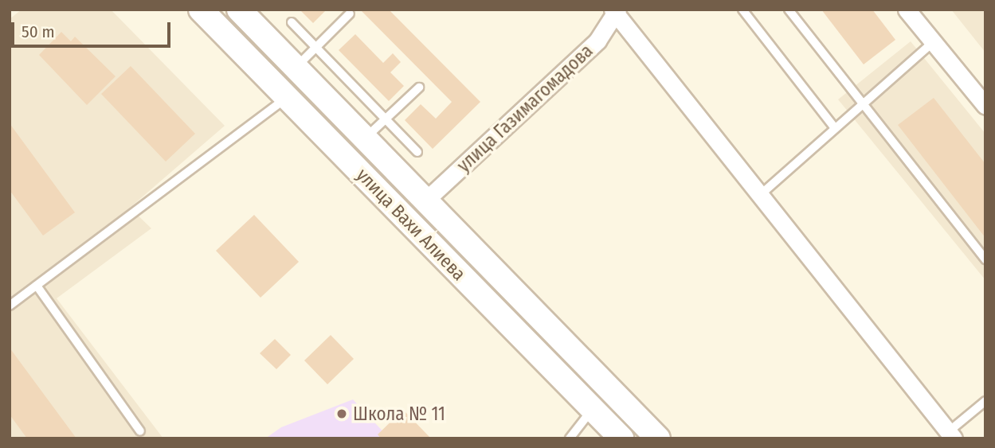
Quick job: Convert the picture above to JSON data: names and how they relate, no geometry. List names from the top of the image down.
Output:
{
  "streets": {
    "main road": ["улица Вахи Алиева"],
    "street": ["улица Газимагомадова"]
  },
  "crossings": [
    ["улица Газимагомадова", "улица Вахи Алиева"]
  ],
  "places": ["Школа № 11"],
  "scale_bar": "50 m"
}
